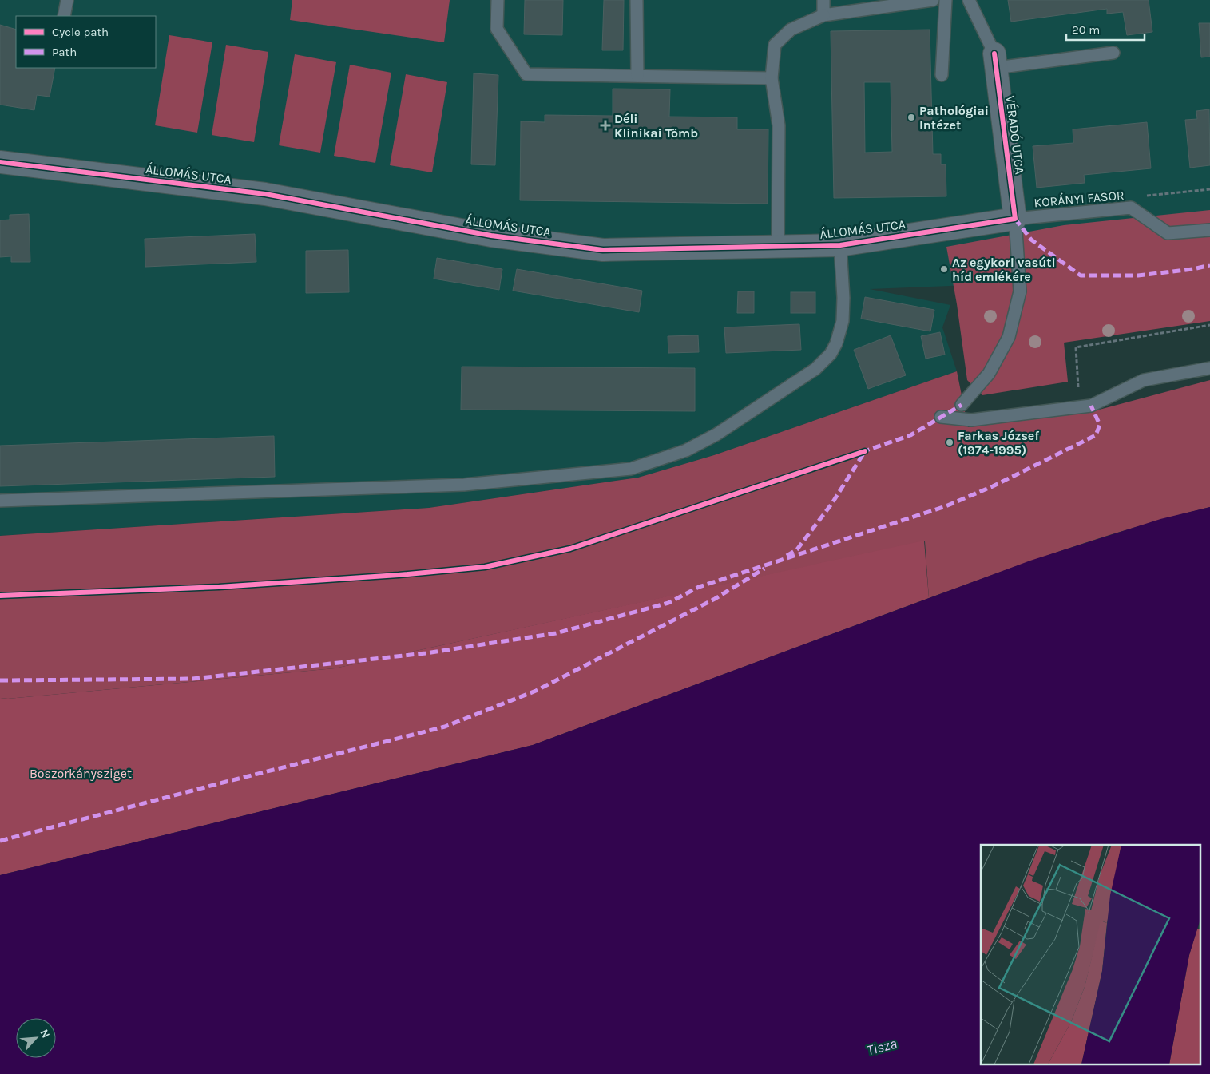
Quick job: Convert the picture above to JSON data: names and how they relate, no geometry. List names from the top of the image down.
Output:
{
  "streets": {
    "street": ["VÉRADÓ UTCA", "ÁLLOMÁS UTCA"],
    "lane": ["KORÁNYI FASOR"]
  },
  "crossings": [
    ["VÉRADÓ UTCA", "ÁLLOMÁS UTCA"],
    ["VÉRADÓ UTCA", "KORÁNYI FASOR"],
    ["ÁLLOMÁS UTCA", "KORÁNYI FASOR"]
  ],
  "water": ["Tisza"],
  "parks": ["Boszorkánysziget"],
  "places": {
    "other": ["Pathológiai Intézet", "Az egykori vasúti híd emlékére", "Farkas József (1974-1995)"],
    "health": ["Déli Klinikai Tömb"]
  },
  "legend": ["Cycle path", "Path"],
  "scale_bar": "20 m",
  "north": "top right"
}
